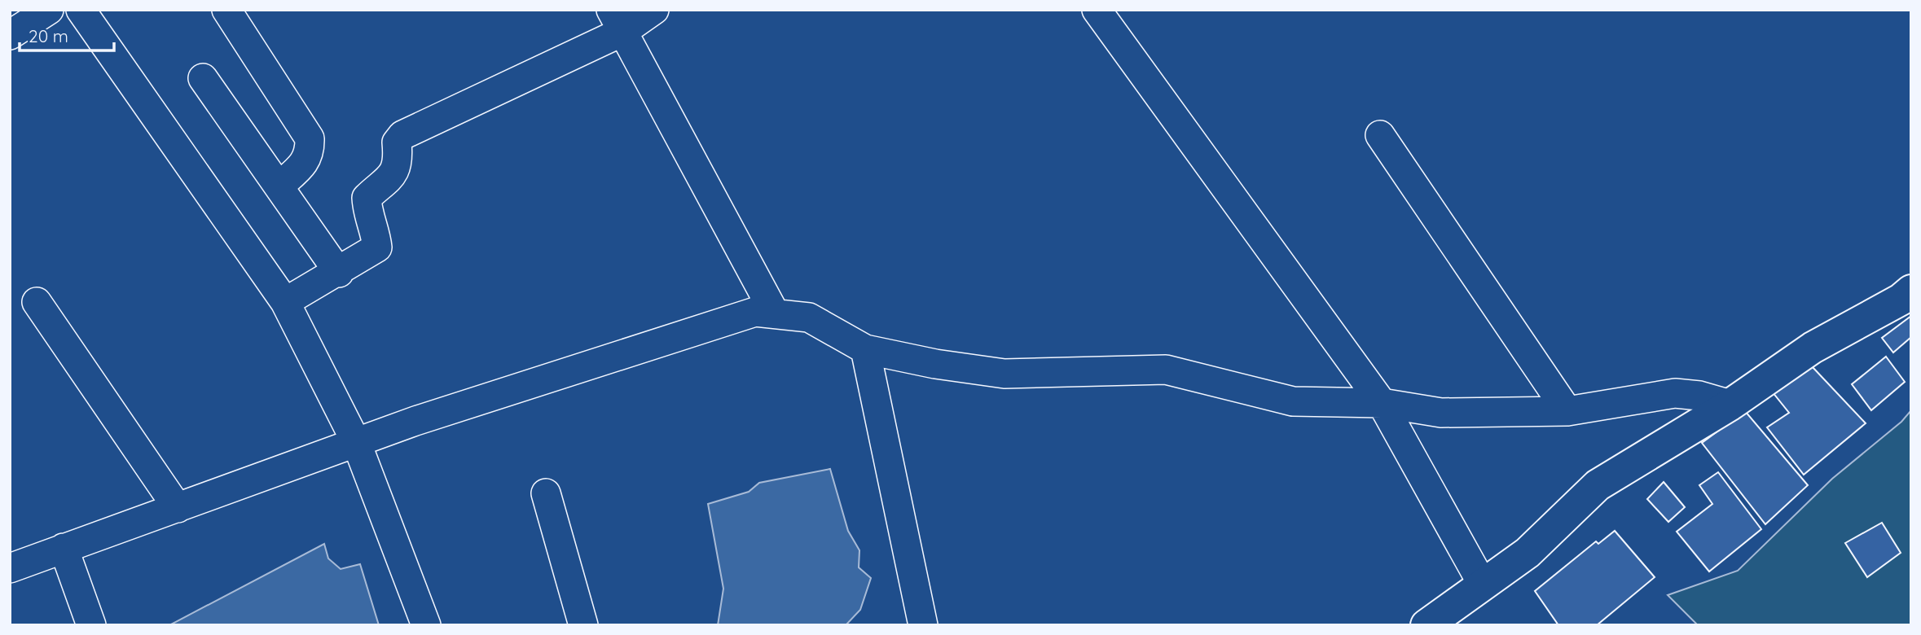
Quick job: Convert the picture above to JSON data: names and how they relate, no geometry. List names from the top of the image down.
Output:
{
  "scale_bar": "20 m"
}
